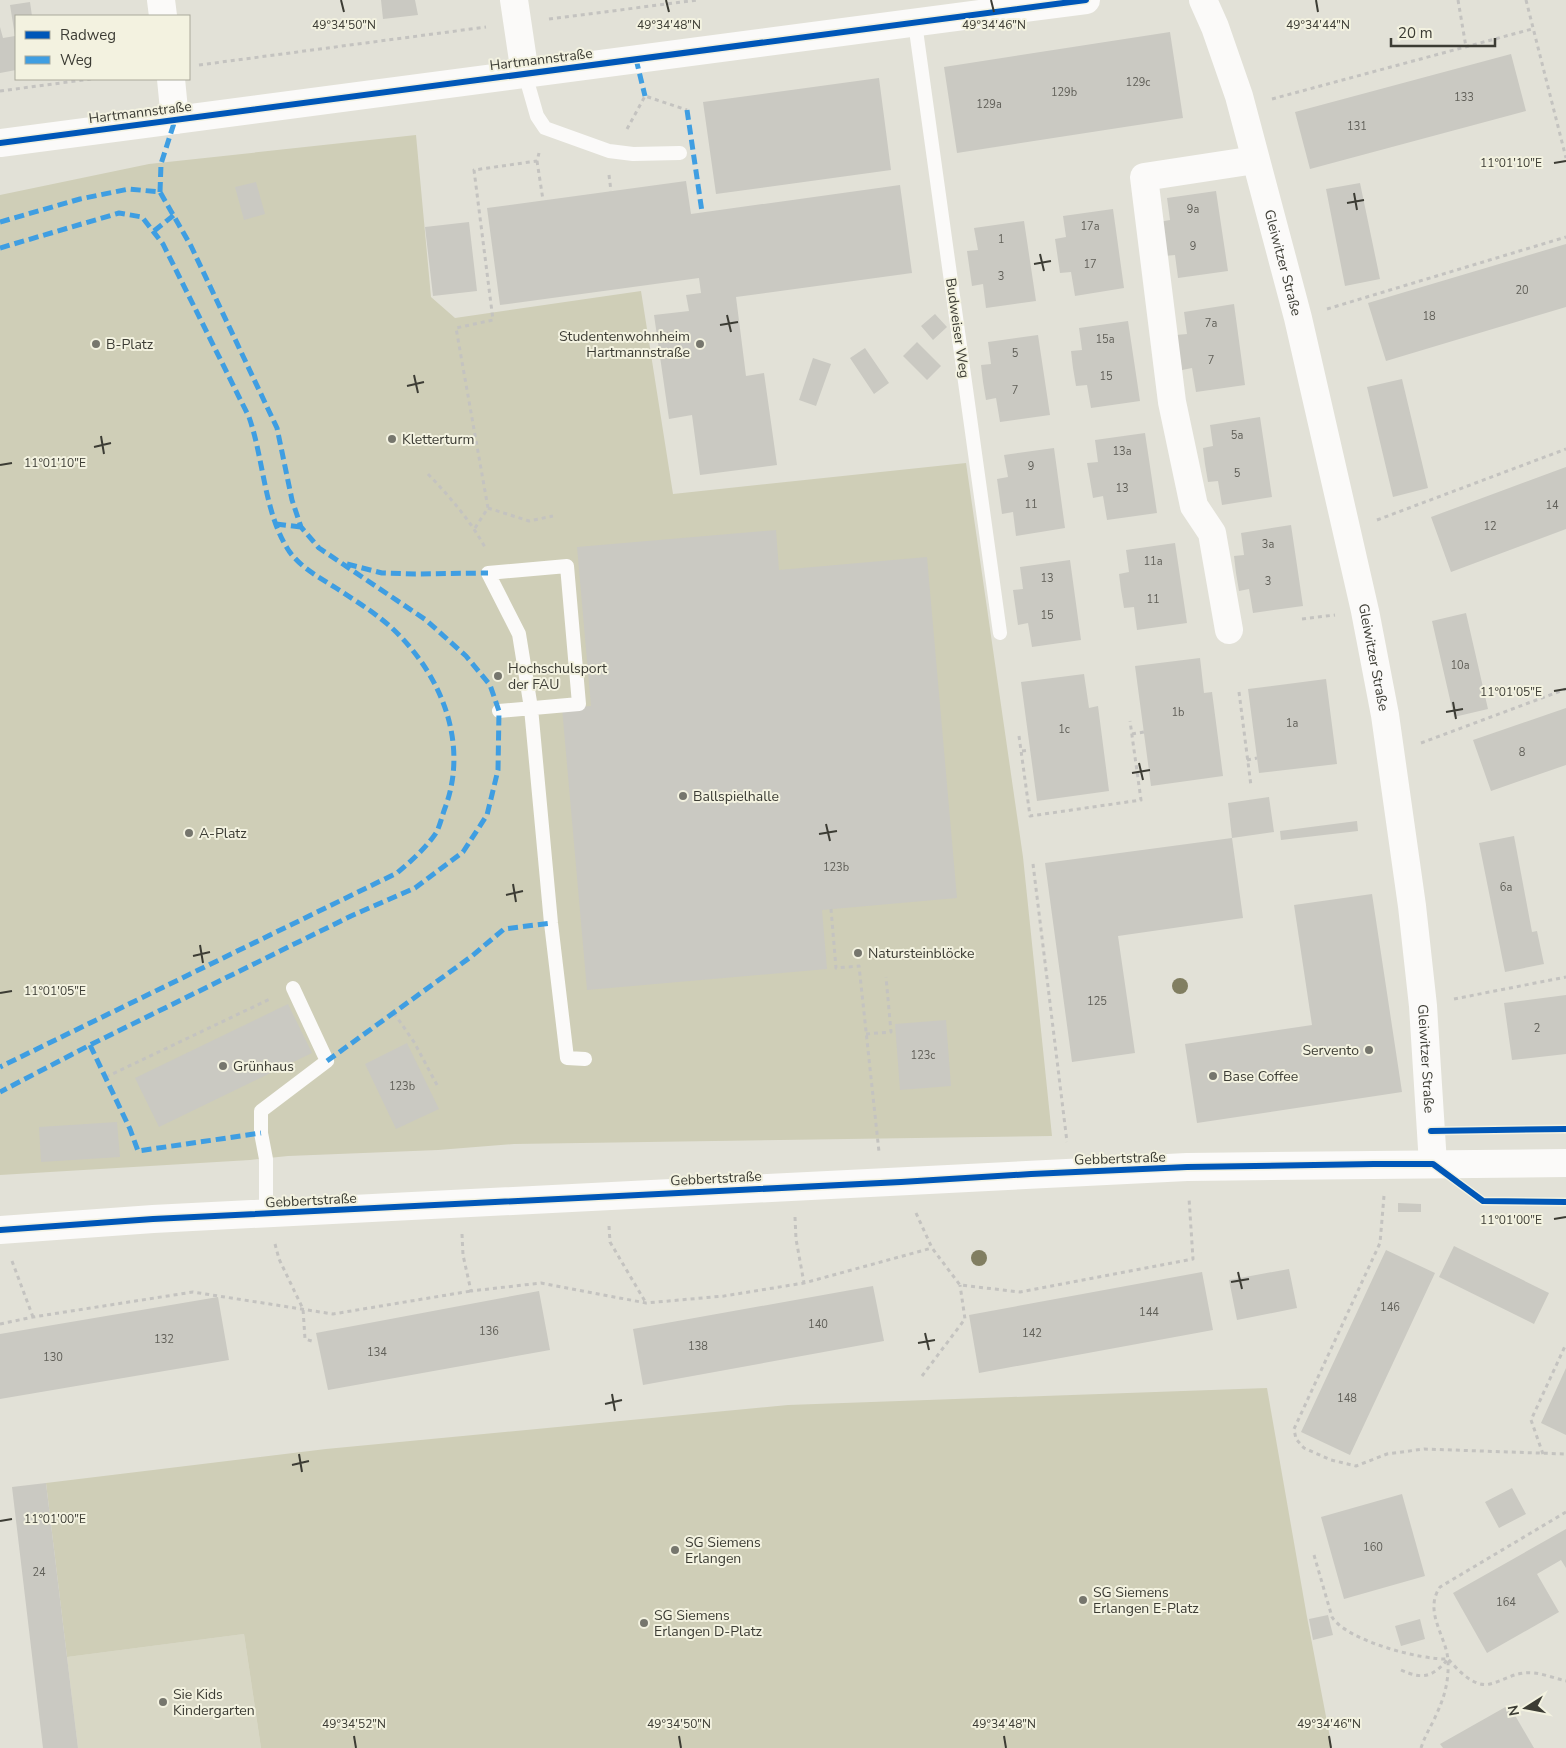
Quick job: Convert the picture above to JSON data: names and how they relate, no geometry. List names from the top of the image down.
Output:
{
  "streets": {
    "street": ["Hartmannstraße", "Gleiwitzer Straße", "Gebbertstraße"],
    "lane": ["Budweiser Weg"]
  },
  "crossings": [
    ["Hartmannstraße", "Budweiser Weg"],
    ["Gleiwitzer Straße", "Gebbertstraße"]
  ],
  "places": [
    "B-Platz",
    "Studentenwohnheim Hartmannstraße",
    "Kletterturm",
    "Hochschulsport der FAU",
    "Ballspielhalle",
    "A-Platz",
    "Natursteinblöcke",
    "Servento",
    "Grünhaus",
    "Base Coffee",
    "SG Siemens Erlangen",
    "SG Siemens Erlangen E-Platz",
    "SG Siemens Erlangen D-Platz",
    "Sie Kids Kindergarten"
  ],
  "house_numbers": [
    "129c",
    "129b",
    "133",
    "129a",
    "131",
    "9a",
    "17a",
    "1",
    "9",
    "17",
    "3",
    "20",
    "18",
    "7a",
    "15a",
    "5",
    "7",
    "15",
    "7",
    "5a",
    "13a",
    "9",
    "5",
    "13",
    "11",
    "14",
    "12",
    "3a",
    "11a",
    "13",
    "3",
    "11",
    "15",
    "10a",
    "1b",
    "1a",
    "1c",
    "8",
    "123b",
    "6a",
    "125",
    "2",
    "123c",
    "123b",
    "146",
    "144",
    "140",
    "136",
    "142",
    "132",
    "138",
    "134",
    "130",
    "148",
    "160",
    "24",
    "164"
  ],
  "legend": ["Radweg", "Weg"],
  "scale_bar": "20 m",
  "north": "left",
  "coordinates": [
    "49°34'50\"N",
    "49°34'48\"N",
    "49°34'46\"N",
    "49°34'44\"N",
    "11°01'10\"E",
    "11°01'05\"E",
    "11°01'00\"E",
    "49°34'52\"N"
  ]
}
